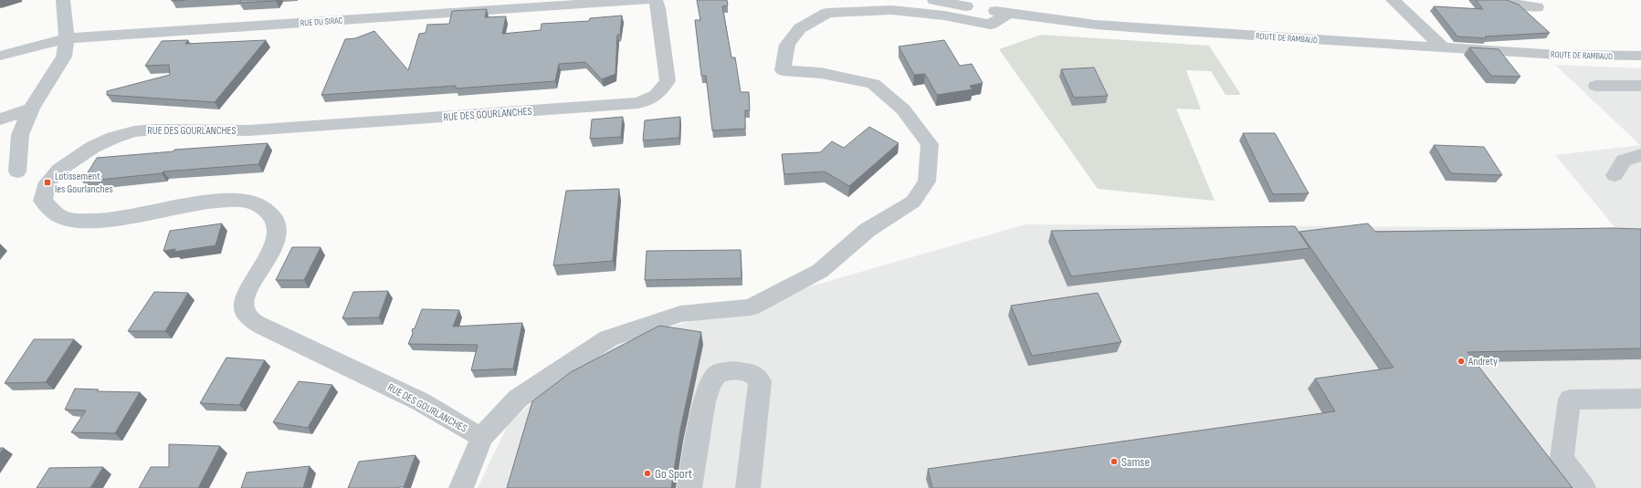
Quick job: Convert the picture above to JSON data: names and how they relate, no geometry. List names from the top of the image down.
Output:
{
  "streets": {
    "street": ["RUE DU SIRAC", "ROUTE DE RAMBAUD", "RUE DES GOURLANCHES"]
  },
  "places": {
    "transit": ["Lotissement les Gourlanches"],
    "other": ["Andrety", "Samse", "Go Sport"]
  }
}
